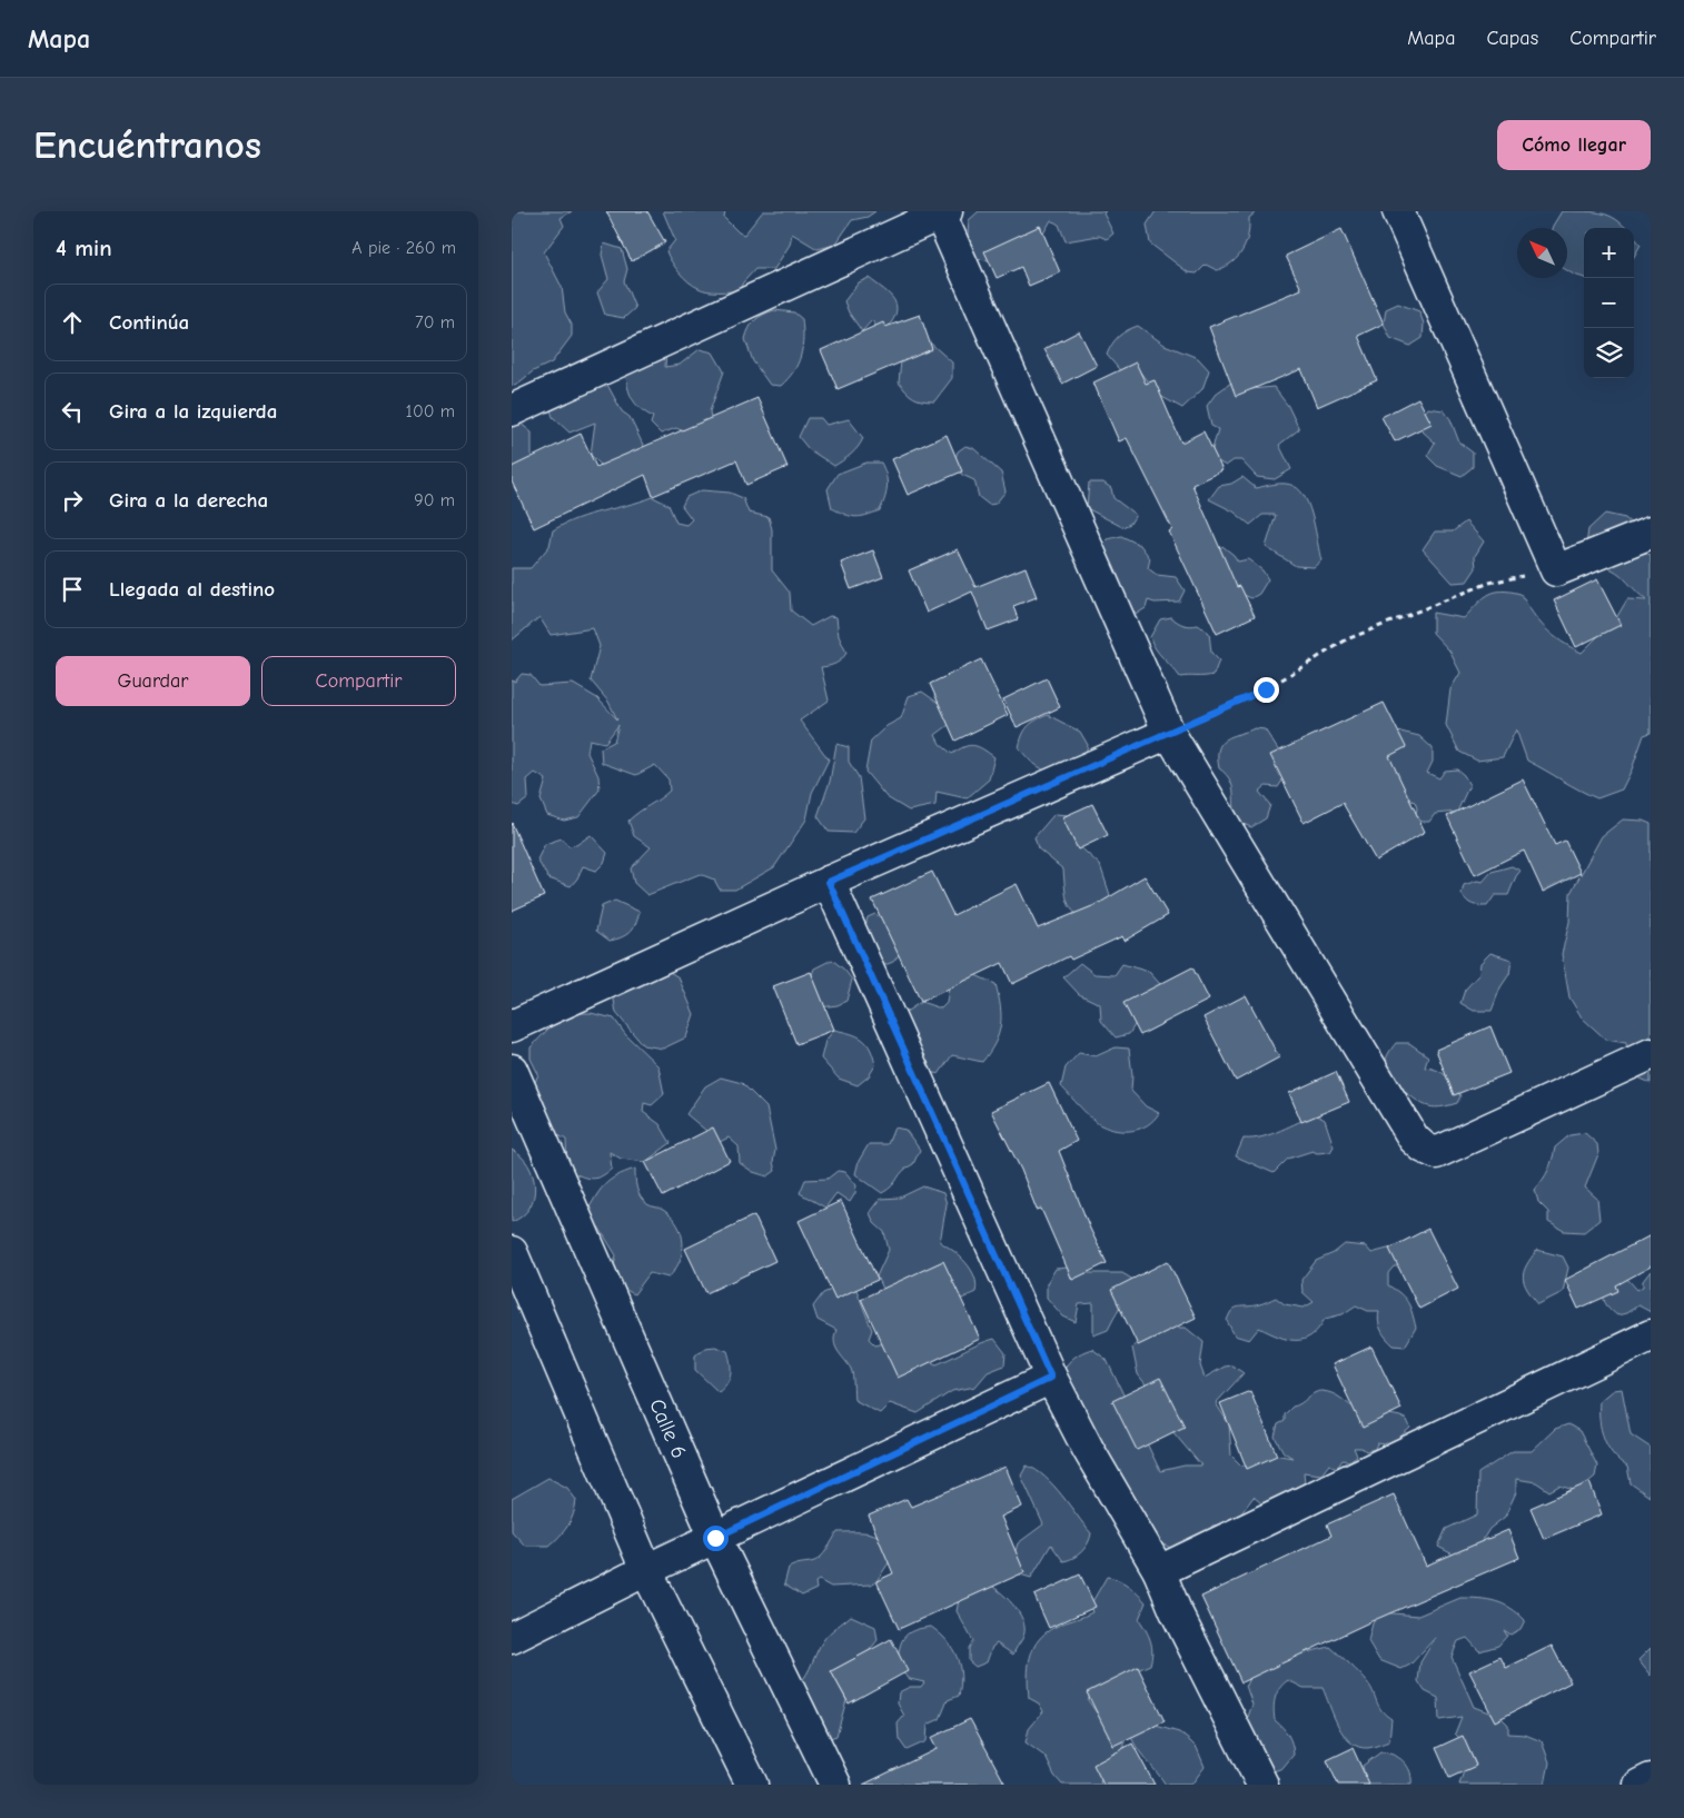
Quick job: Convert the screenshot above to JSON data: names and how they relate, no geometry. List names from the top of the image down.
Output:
{
  "streets": {
    "street": ["Calle 6"]
  },
  "north": "top left",
  "page": {
    "header": "Mapa",
    "nav": ["Mapa", "Capas", "Compartir"],
    "buttons": [
      "Cómo llegar",
      ["Guardar", "Compartir"]
    ],
    "title": "Encuéntranos",
    "heading": ["4 min", "A pie · 260 m"],
    "map_buttons": ["+", "−"],
    "list": [
      ["Continúa", "70 m"],
      ["Gira a la izquierda", "100 m"],
      ["Gira a la derecha", "90 m"],
      "Llegada al destino"
    ]
  }
}
